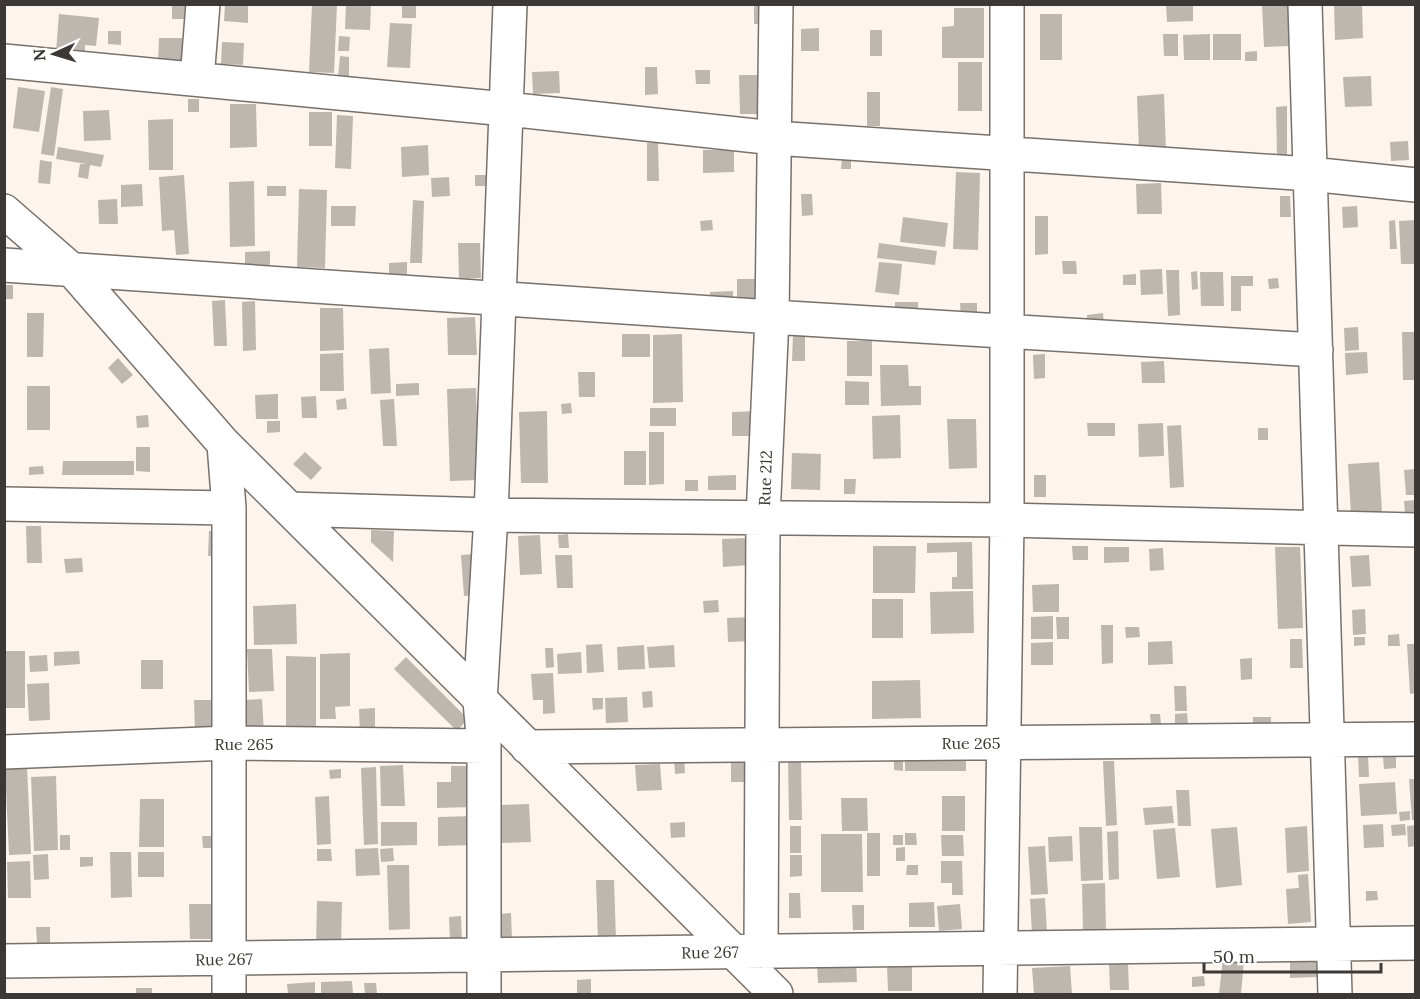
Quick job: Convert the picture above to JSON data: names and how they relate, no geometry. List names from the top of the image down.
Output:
{
  "streets": {
    "street": ["Rue 212", "Rue 265", "Rue 267"]
  },
  "crossings": [
    ["Rue 212", "Rue 265"],
    ["Rue 212", "Rue 267"]
  ],
  "scale_bar": "50 m",
  "north": "left"
}
